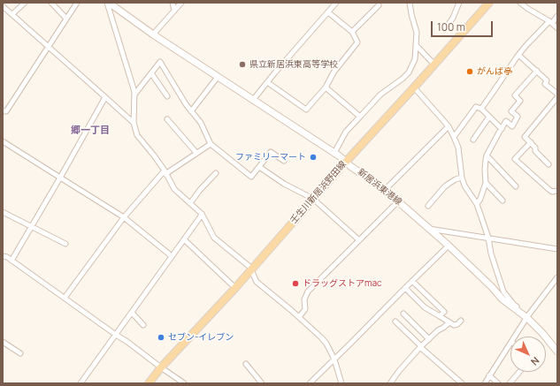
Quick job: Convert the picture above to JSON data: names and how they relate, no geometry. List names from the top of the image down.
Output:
{
  "streets": {
    "main road": ["新居浜東港線", "壬生川新居浜野田線"]
  },
  "crossings": [
    ["新居浜東港線", "壬生川新居浜野田線"]
  ],
  "districts": ["郷一丁目"],
  "places": [
    "県立新居浜東高等学校",
    "がんば亭",
    "ファミリーマート",
    "ドラッグストアmac",
    "セブン-イレブン"
  ],
  "scale_bar": "100 m",
  "north": "bottom right"
}
